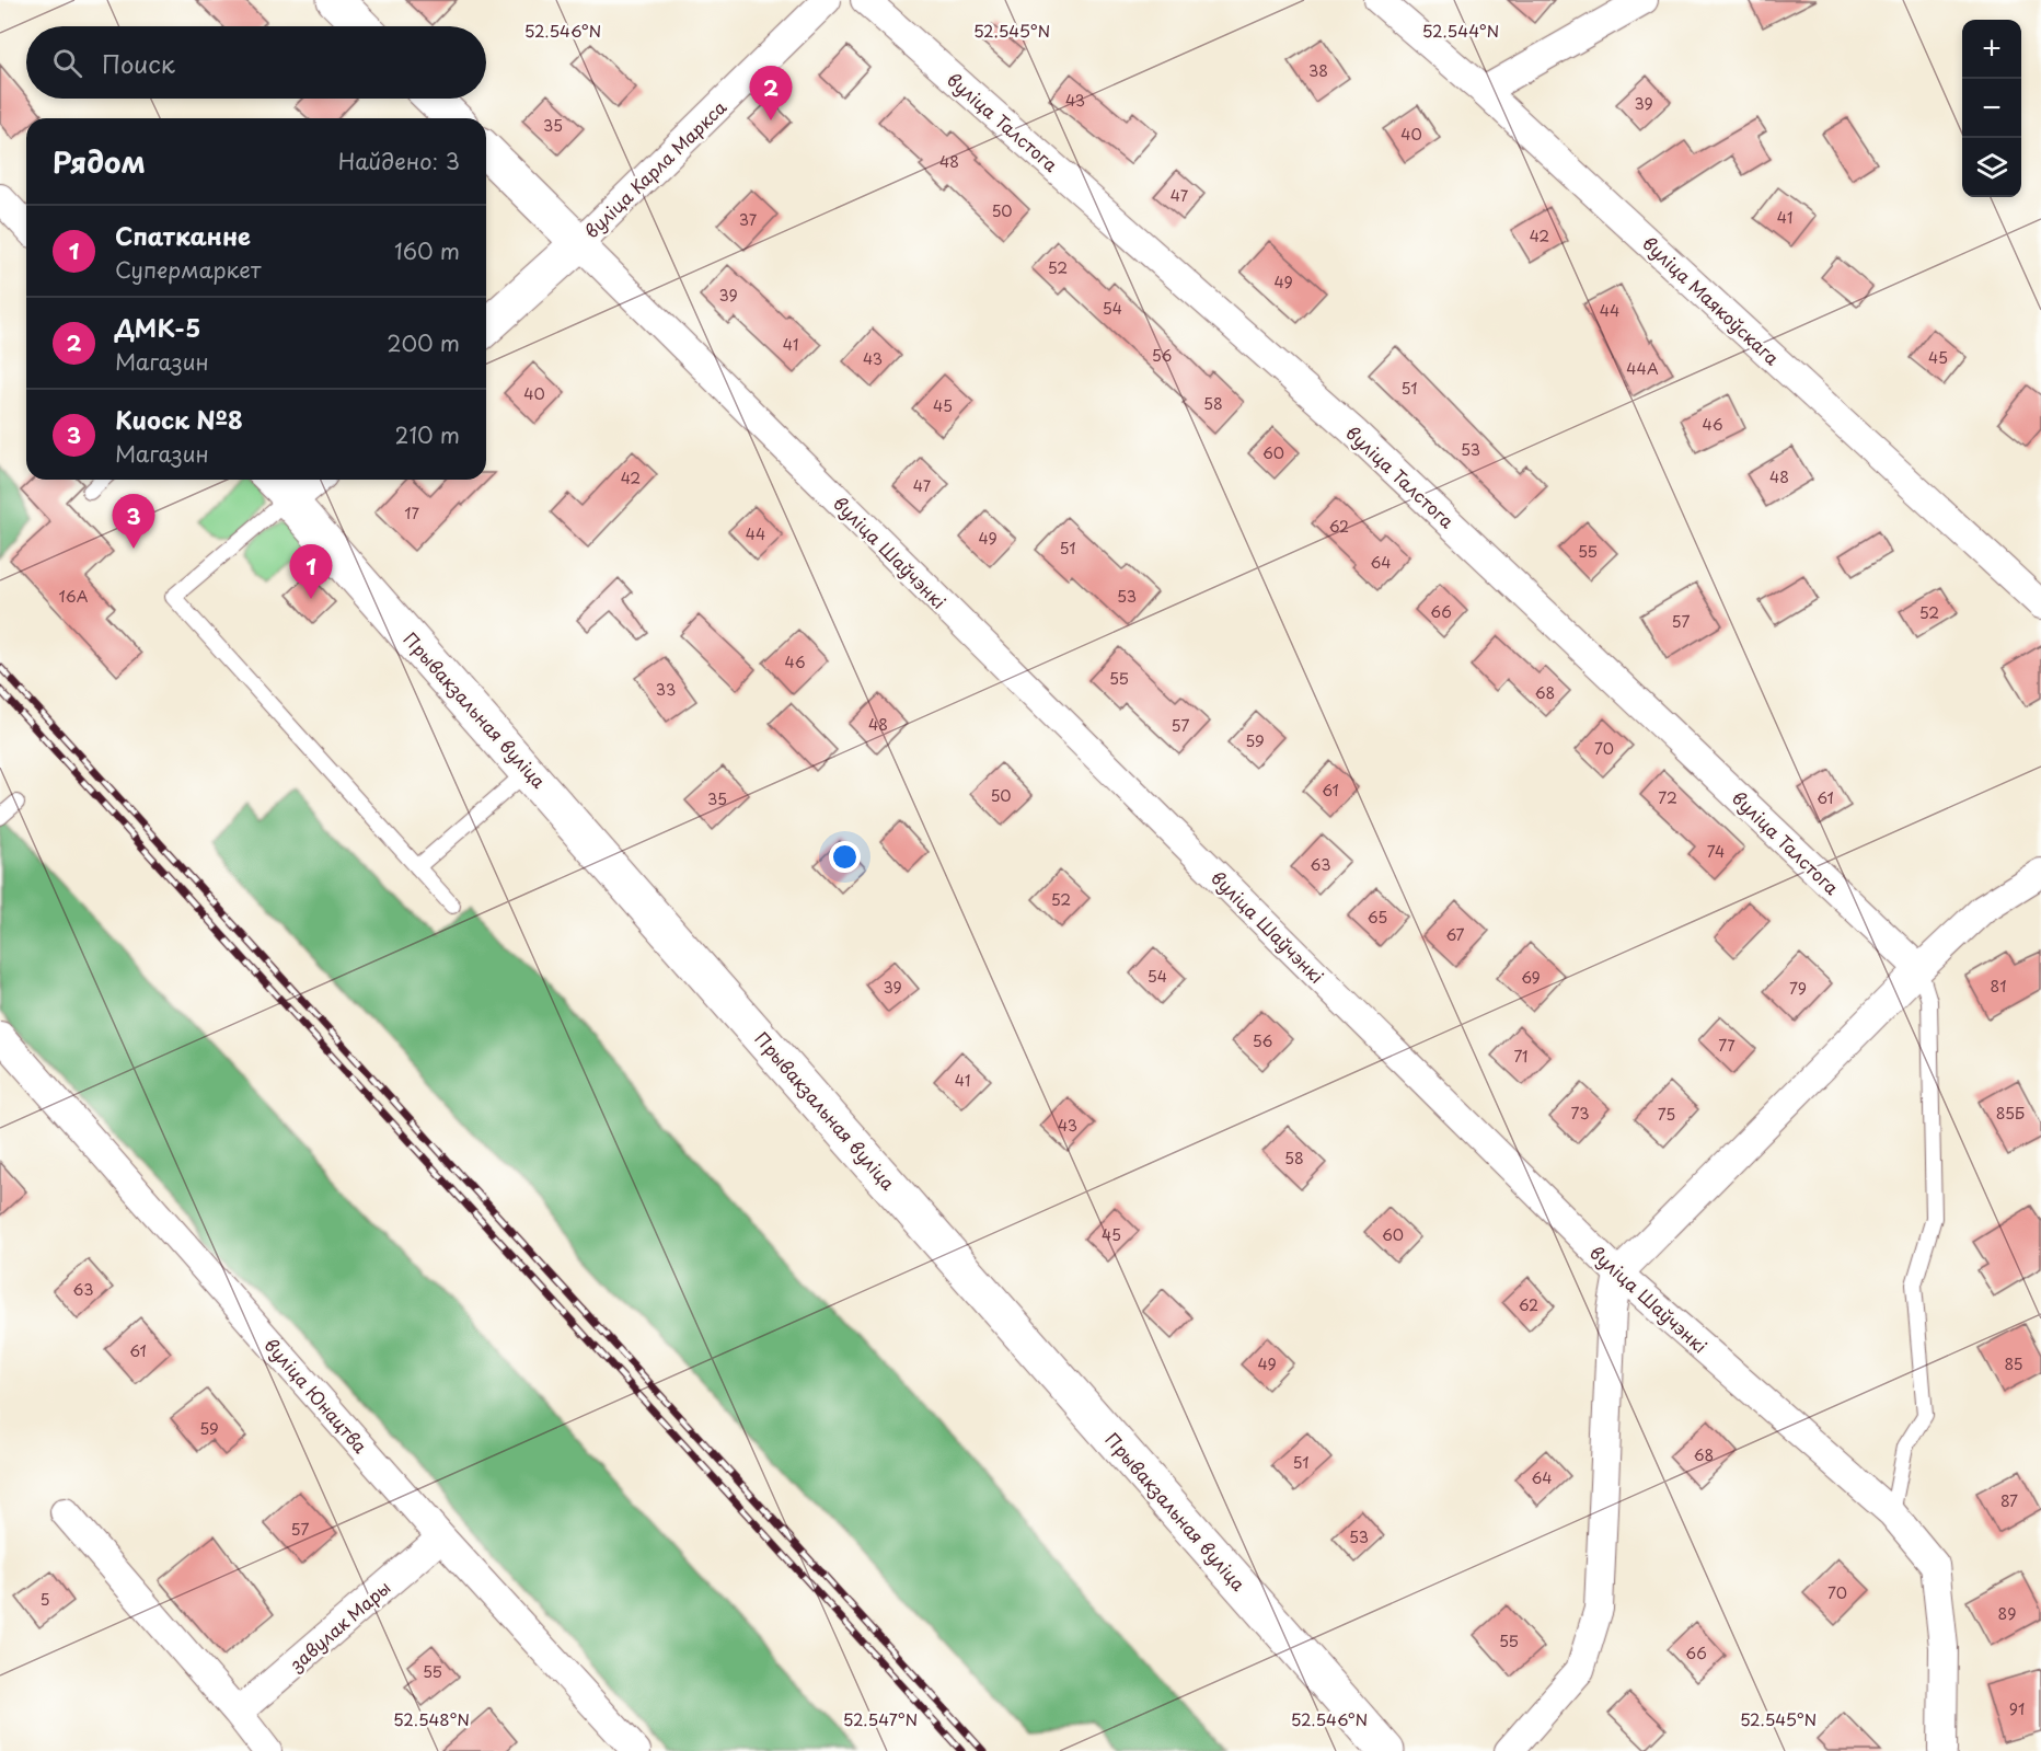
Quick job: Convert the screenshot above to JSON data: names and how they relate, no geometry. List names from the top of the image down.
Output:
{
  "streets": {
    "street": [
      "вуліца Талстога",
      "вуліца Карла Маркса",
      "вуліца Маякоўскага",
      "вуліца Шаўчэнкі",
      "Прывакзальная вуліца",
      "вуліца Юнацтва",
      "завулак Мары"
    ]
  },
  "crossings": [
    ["вуліца Карла Маркса", "вуліца Шаўчэнкі"],
    ["вуліца Юнацтва", "завулак Мары"]
  ],
  "house_numbers": [
    "38",
    "43",
    "39",
    "35",
    "40",
    "48",
    "47",
    "50",
    "41",
    "37",
    "42",
    "52",
    "49",
    "39",
    "54",
    "44",
    "41",
    "56",
    "45",
    "43",
    "44А",
    "51",
    "40",
    "58",
    "45",
    "46",
    "53",
    "60",
    "48",
    "42",
    "47",
    "17",
    "62",
    "44",
    "49",
    "51",
    "55",
    "64",
    "16А",
    "53",
    "66",
    "52",
    "57",
    "46",
    "55",
    "33",
    "68",
    "48",
    "57",
    "59",
    "70",
    "61",
    "50",
    "72",
    "61",
    "35",
    "74",
    "63",
    "52",
    "65",
    "67",
    "54",
    "69",
    "81",
    "39",
    "79",
    "56",
    "77",
    "71",
    "41",
    "73",
    "85Б",
    "75",
    "43",
    "58",
    "45",
    "60",
    "63",
    "62",
    "61",
    "49",
    "85",
    "59",
    "68",
    "51",
    "64",
    "87",
    "57",
    "53",
    "70",
    "5",
    "89",
    "55",
    "66",
    "55",
    "91"
  ],
  "page": {
    "map_buttons": ["+", "−"],
    "search": "Поиск",
    "pins": ["2", "3", "1"],
    "heading": ["Рядом", "Найдено: 3"],
    "list": [
      {
        "mark": "1",
        "name": "Спатканне",
        "note": "Супермаркет",
        "value": "160 m"
      },
      {
        "mark": "2",
        "name": "ДМК-5",
        "note": "Магазин",
        "value": "200 m"
      },
      {
        "mark": "3",
        "name": "Киоск №8",
        "note": "Магазин",
        "value": "210 m"
      }
    ]
  },
  "coordinates": [
    "52.546°N",
    "52.545°N",
    "52.544°N",
    "52.548°N",
    "52.547°N"
  ]
}
